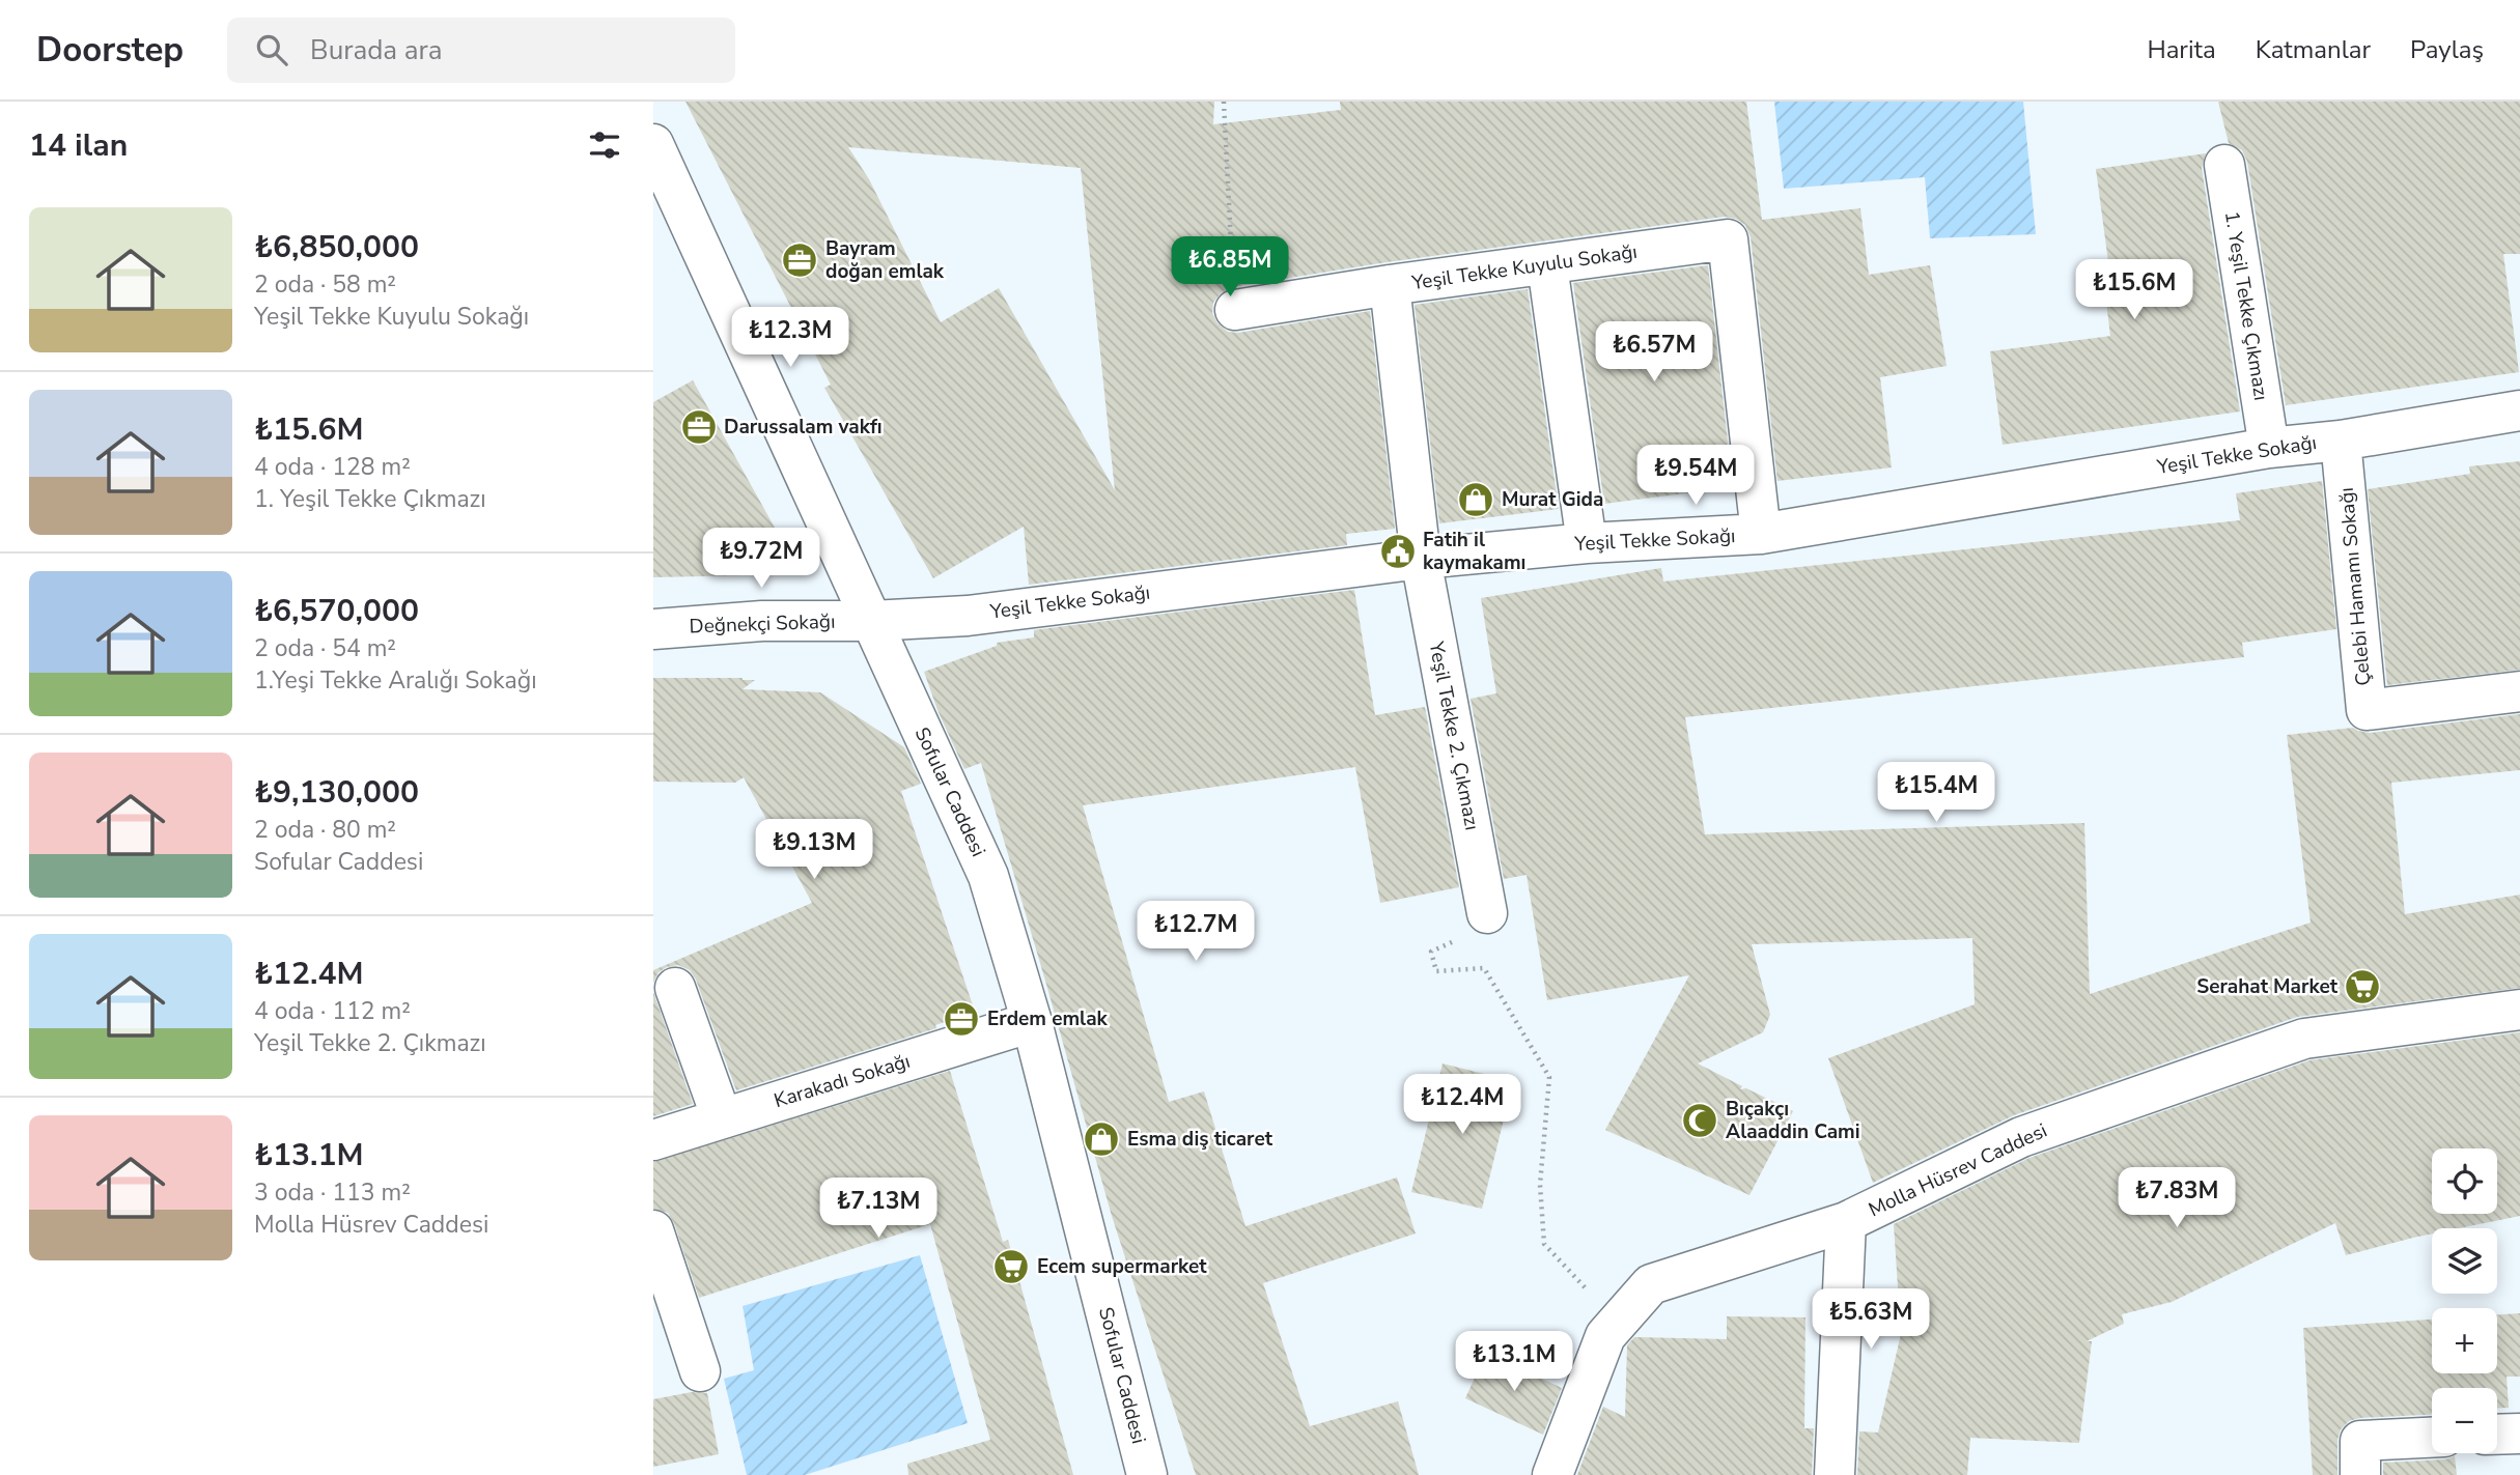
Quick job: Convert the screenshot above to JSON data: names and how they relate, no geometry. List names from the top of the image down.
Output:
{
  "streets": {
    "street": [
      "Yeşil Tekke Kuyulu Sokağı",
      "1. Yeşil Tekke Çıkmazı",
      "Yeşil Tekke Sokağı",
      "Çelebi Hamamı Sokağı",
      "Değnekçi Sokağı",
      "Yeşil Tekke 2. Çıkmazı",
      "Sofular Caddesi",
      "Karakadı Sokağı",
      "Molla Hüsrev Caddesi"
    ]
  },
  "crossings": [
    ["Yeşil Tekke Kuyulu Sokağı", "Yeşil Tekke Sokağı"],
    ["Yeşil Tekke Kuyulu Sokağı", "Yeşil Tekke 2. Çıkmazı"],
    ["1. Yeşil Tekke Çıkmazı", "Yeşil Tekke Sokağı"],
    ["Yeşil Tekke Sokağı", "Çelebi Hamamı Sokağı"],
    ["Yeşil Tekke Sokağı", "Değnekçi Sokağı"],
    ["Yeşil Tekke Sokağı", "Yeşil Tekke 2. Çıkmazı"],
    ["Yeşil Tekke Sokağı", "Sofular Caddesi"],
    ["Değnekçi Sokağı", "Sofular Caddesi"],
    ["Sofular Caddesi", "Karakadı Sokağı"]
  ],
  "places": {
    "office": ["Bayram doğan emlak", "Darussalam vakfı", "Erdem emlak"],
    "shop": ["Murat Gida", "Esma diş ticaret"],
    "public building": ["Fatih il kaymakamı"],
    "supermarket": ["Serahat Market", "Ecem supermarket"],
    "mosque": ["Bıçakçı Alaaddin Cami"]
  },
  "page": {
    "header": "Doorstep",
    "search": "Burada ara",
    "nav": ["Harita", "Katmanlar", "Paylaş"],
    "heading": "14 ilan",
    "list": [
      {
        "name": "₺6,850,000",
        "note": "2 oda · 58 m² · Yeşil Tekke Kuyulu Sokağı"
      },
      {
        "name": "₺15.6M",
        "note": "4 oda · 128 m² · 1. Yeşil Tekke Çıkmazı"
      },
      {
        "name": "₺6,570,000",
        "note": "2 oda · 54 m² · 1.Yeşi Tekke Aralığı Sokağı"
      },
      {
        "name": "₺9,130,000",
        "note": "2 oda · 80 m² · Sofular Caddesi"
      },
      {
        "name": "₺12.4M",
        "note": "4 oda · 112 m² · Yeşil Tekke 2. Çıkmazı"
      },
      {
        "name": "₺13.1M",
        "note": "3 oda · 113 m² · Molla Hüsrev Caddesi"
      }
    ],
    "price": [
      "₺6.85M",
      "₺15.6M",
      "₺12.3M",
      "₺6.57M",
      "₺9.54M",
      "₺9.72M",
      "₺15.4M",
      "₺9.13M",
      "₺12.7M",
      "₺12.4M",
      "₺7.83M",
      "₺7.13M",
      "₺5.63M",
      "₺13.1M"
    ],
    "map_buttons": ["+", "−"]
  }
}
